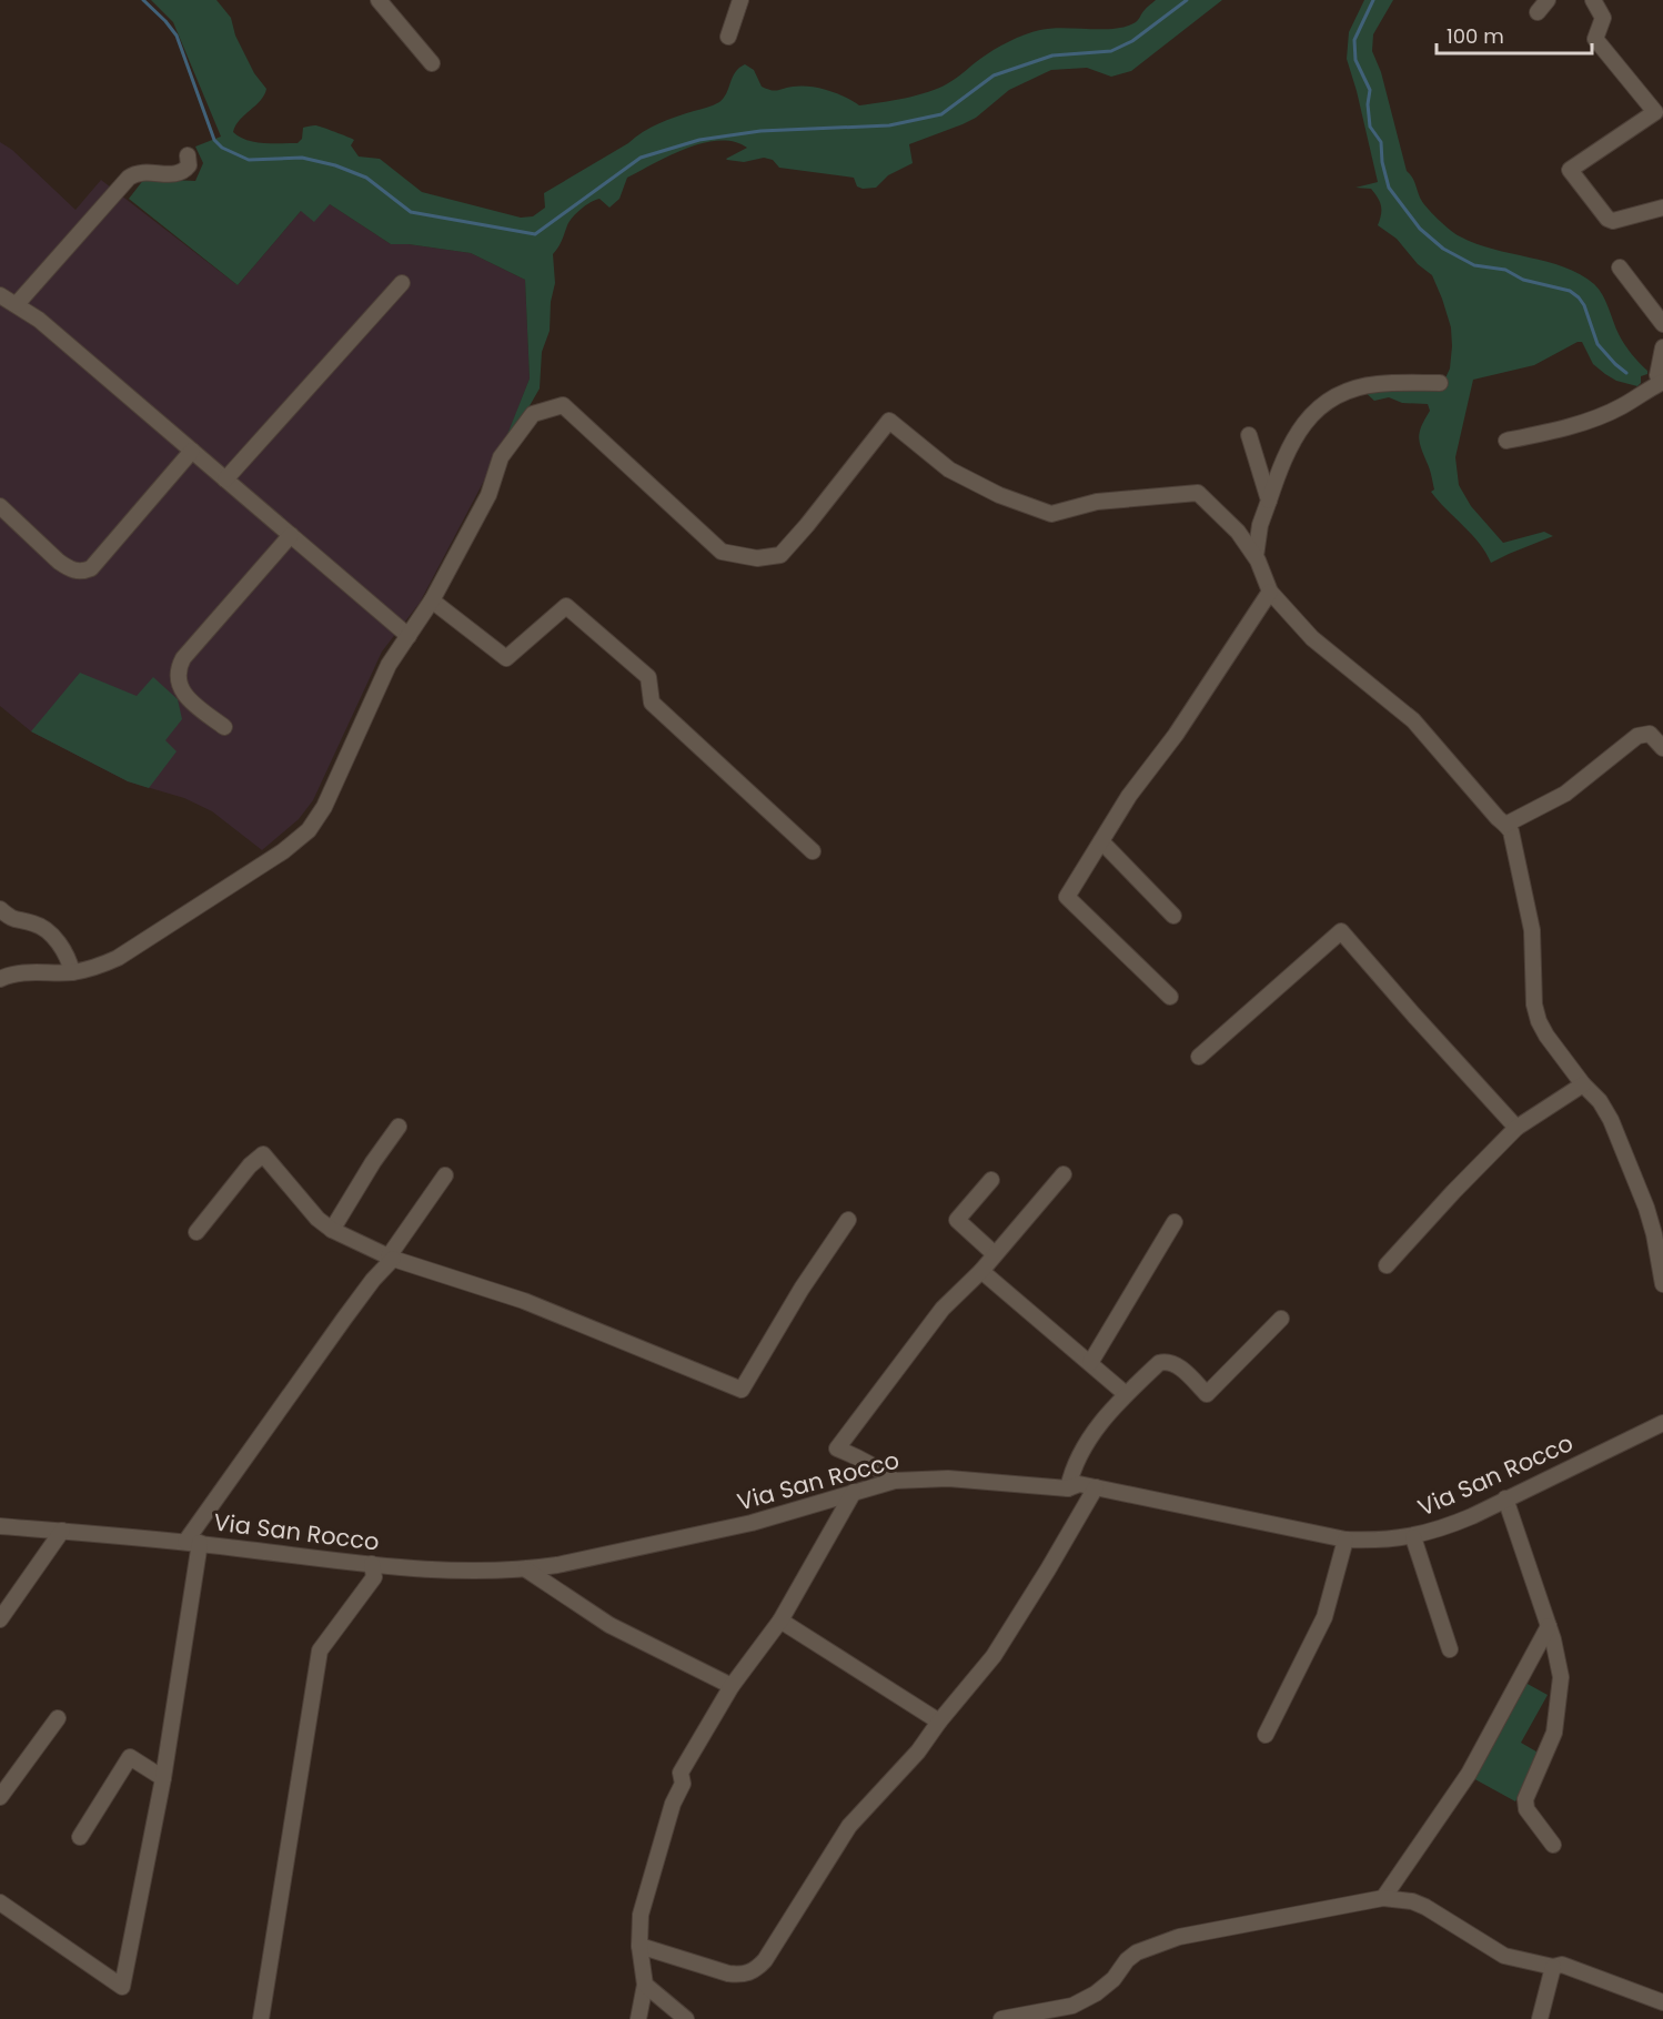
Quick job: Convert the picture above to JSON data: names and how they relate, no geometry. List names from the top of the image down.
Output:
{
  "streets": {
    "street": ["Via San Rocco"]
  },
  "scale_bar": "100 m"
}
